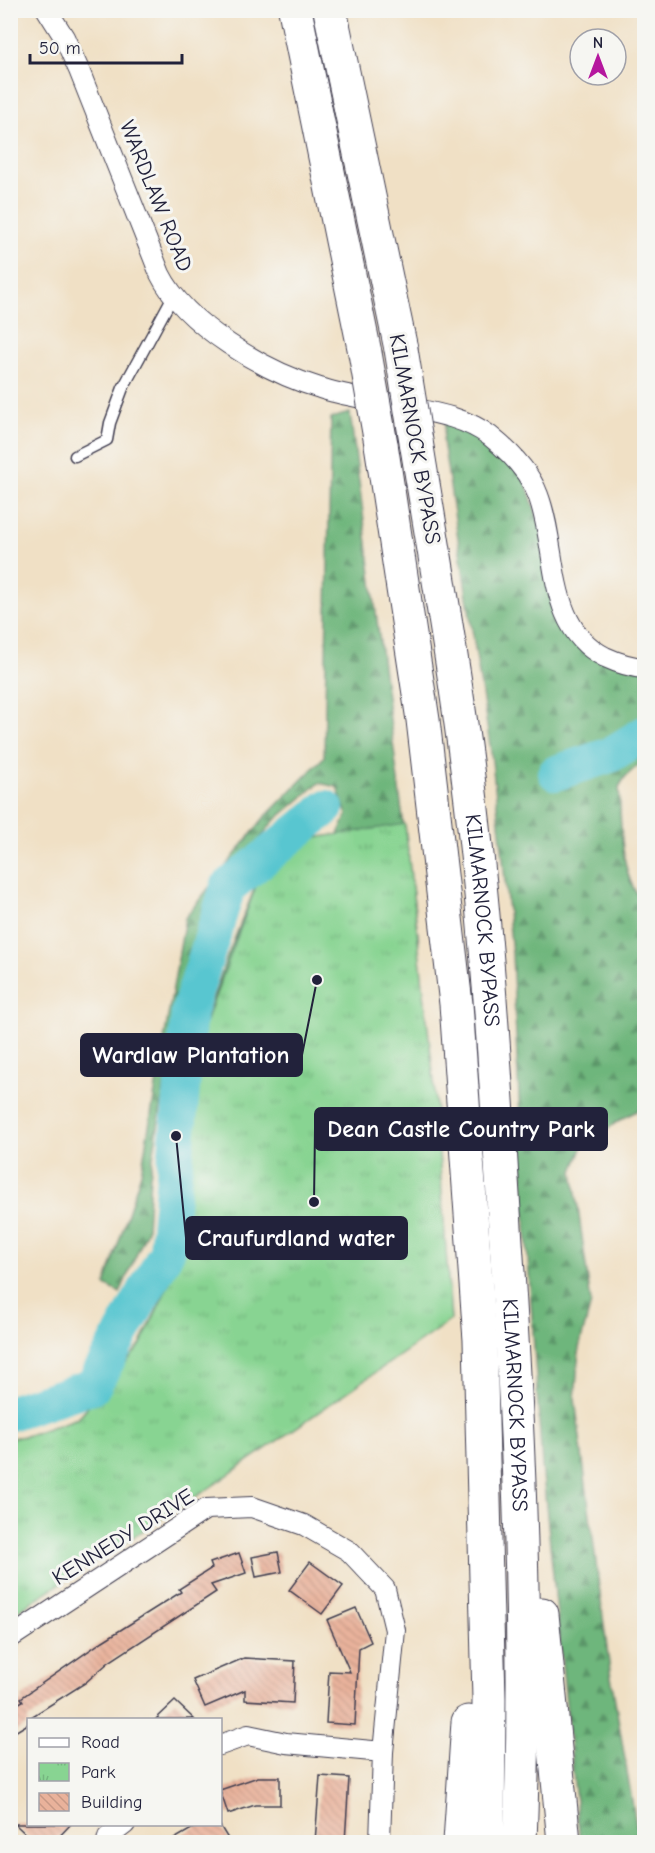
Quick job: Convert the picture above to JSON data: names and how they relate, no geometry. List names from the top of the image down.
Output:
{
  "streets": {
    "highway": ["KILMARNOCK BYPASS"],
    "street": ["WARDLAW ROAD", "KENNEDY DRIVE"]
  },
  "places": ["Wardlaw Plantation", "Craufurdland water", "Dean Castle Country Park"],
  "legend": ["Road", "Park", "Building"],
  "scale_bar": "50 m",
  "north": "top"
}
